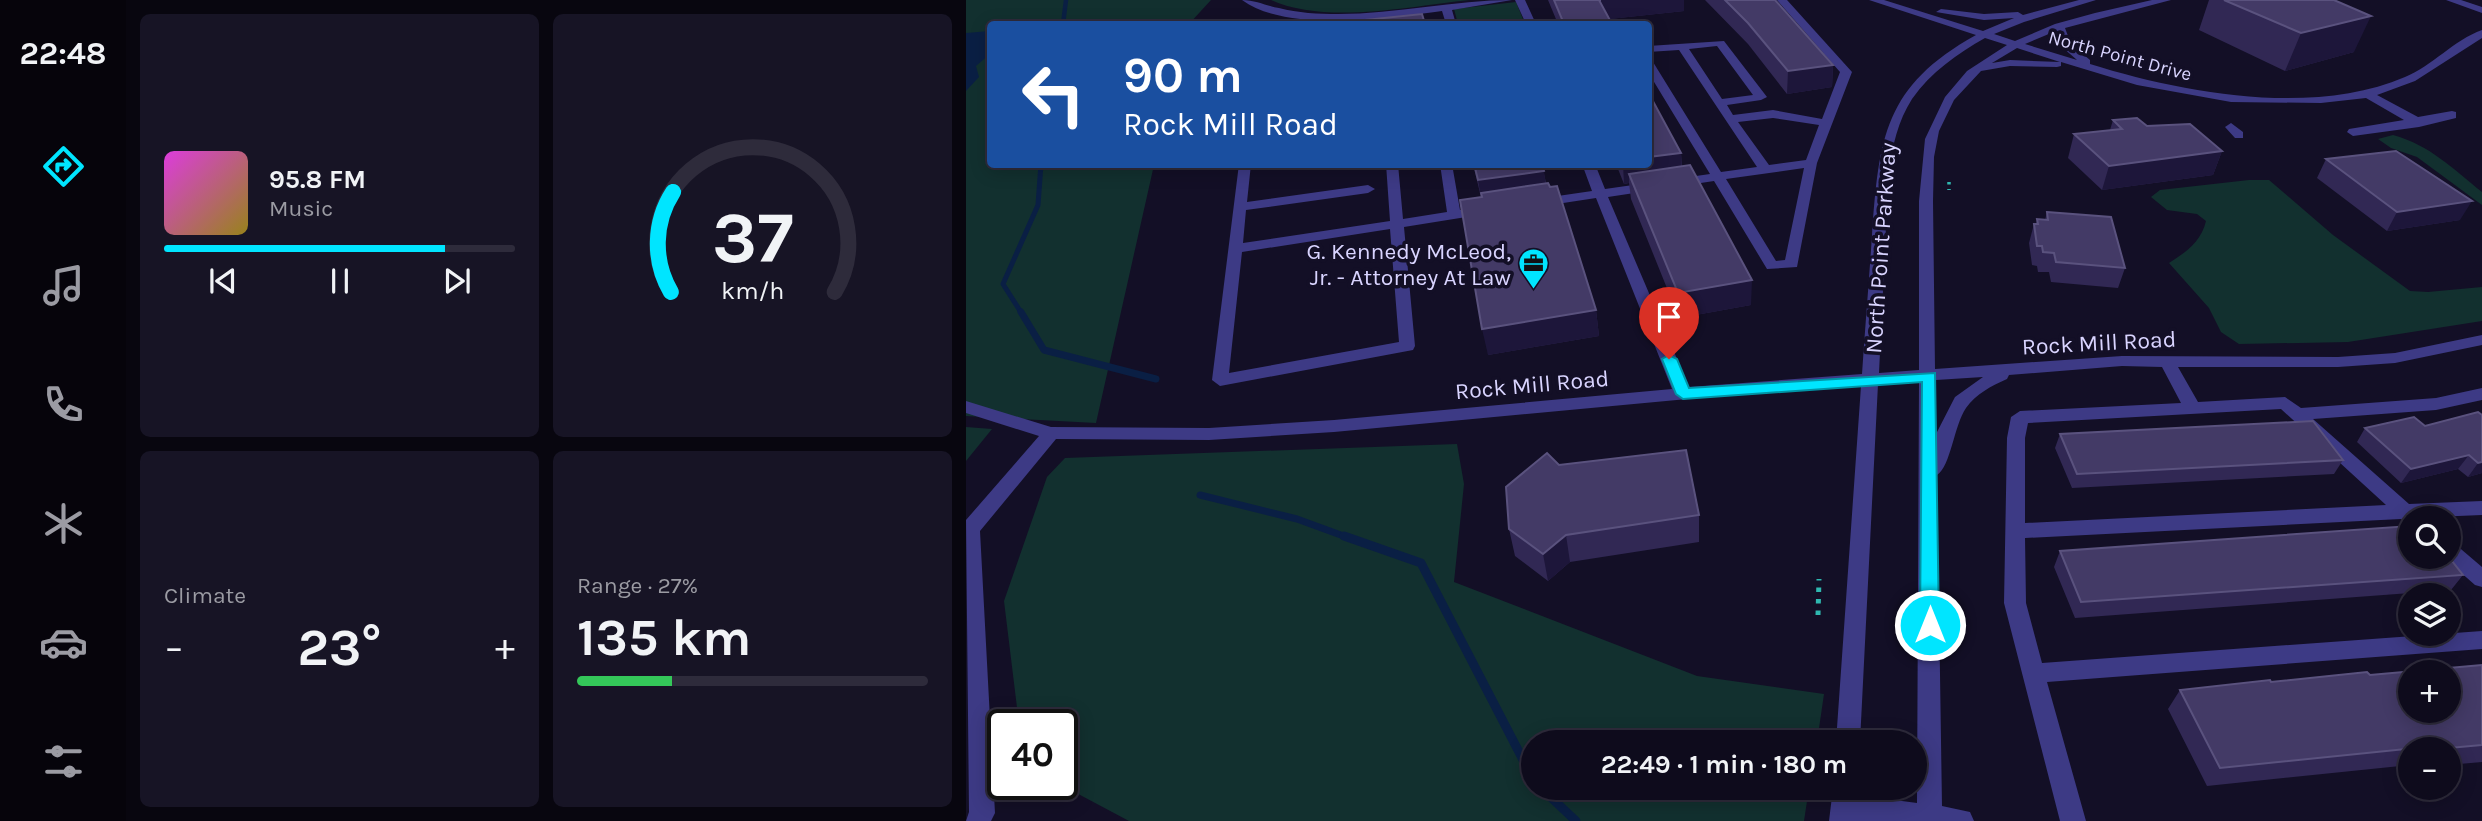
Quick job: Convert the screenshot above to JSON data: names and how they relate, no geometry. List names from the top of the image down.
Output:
{
  "streets": {
    "street": ["North Point Drive", "North Point Parkway", "Rock Mill Road"]
  },
  "crossings": [
    ["North Point Drive", "North Point Parkway"],
    ["North Point Parkway", "Rock Mill Road"]
  ],
  "places": {
    "office": ["G. Kennedy McLeod, Jr. - Attorney At Law"]
  },
  "page": {
    "tabs": "22:48",
    "turn": ["90 m", "Rock Mill Road"],
    "song": ["95.8 FM", "Music"],
    "tile": [
      "Climate",
      ["Range · 27%", "135 km"]
    ],
    "map_buttons": ["+", "−"],
    "heat": ["−", "23°", "+"],
    "limit": "40",
    "trip": "22:49 · 1 min · 180 m",
    "gauge": ["37", "km/h"]
  }
}
